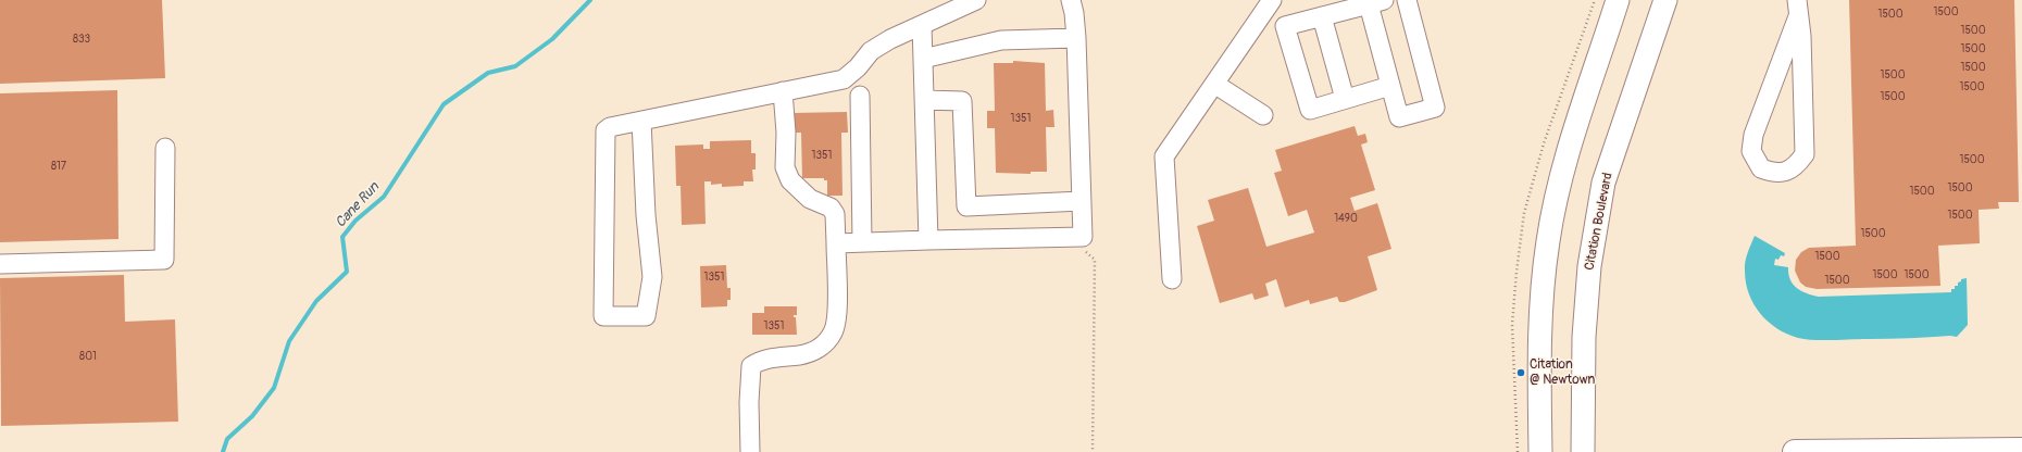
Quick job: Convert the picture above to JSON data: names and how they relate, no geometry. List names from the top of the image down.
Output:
{
  "streets": {
    "main road": ["Citation Boulevard"]
  },
  "water": ["Cane Run"],
  "places": ["Citation @ Newtown"],
  "house_numbers": [
    "1500",
    "1500",
    "1500",
    "833",
    "1500",
    "1500",
    "1500",
    "1500",
    "1500",
    "1351",
    "1351",
    "1500",
    "817",
    "1500",
    "1500",
    "1500",
    "1490",
    "1500",
    "1500",
    "1500",
    "1500",
    "1351",
    "1500",
    "1351",
    "801"
  ]
}
